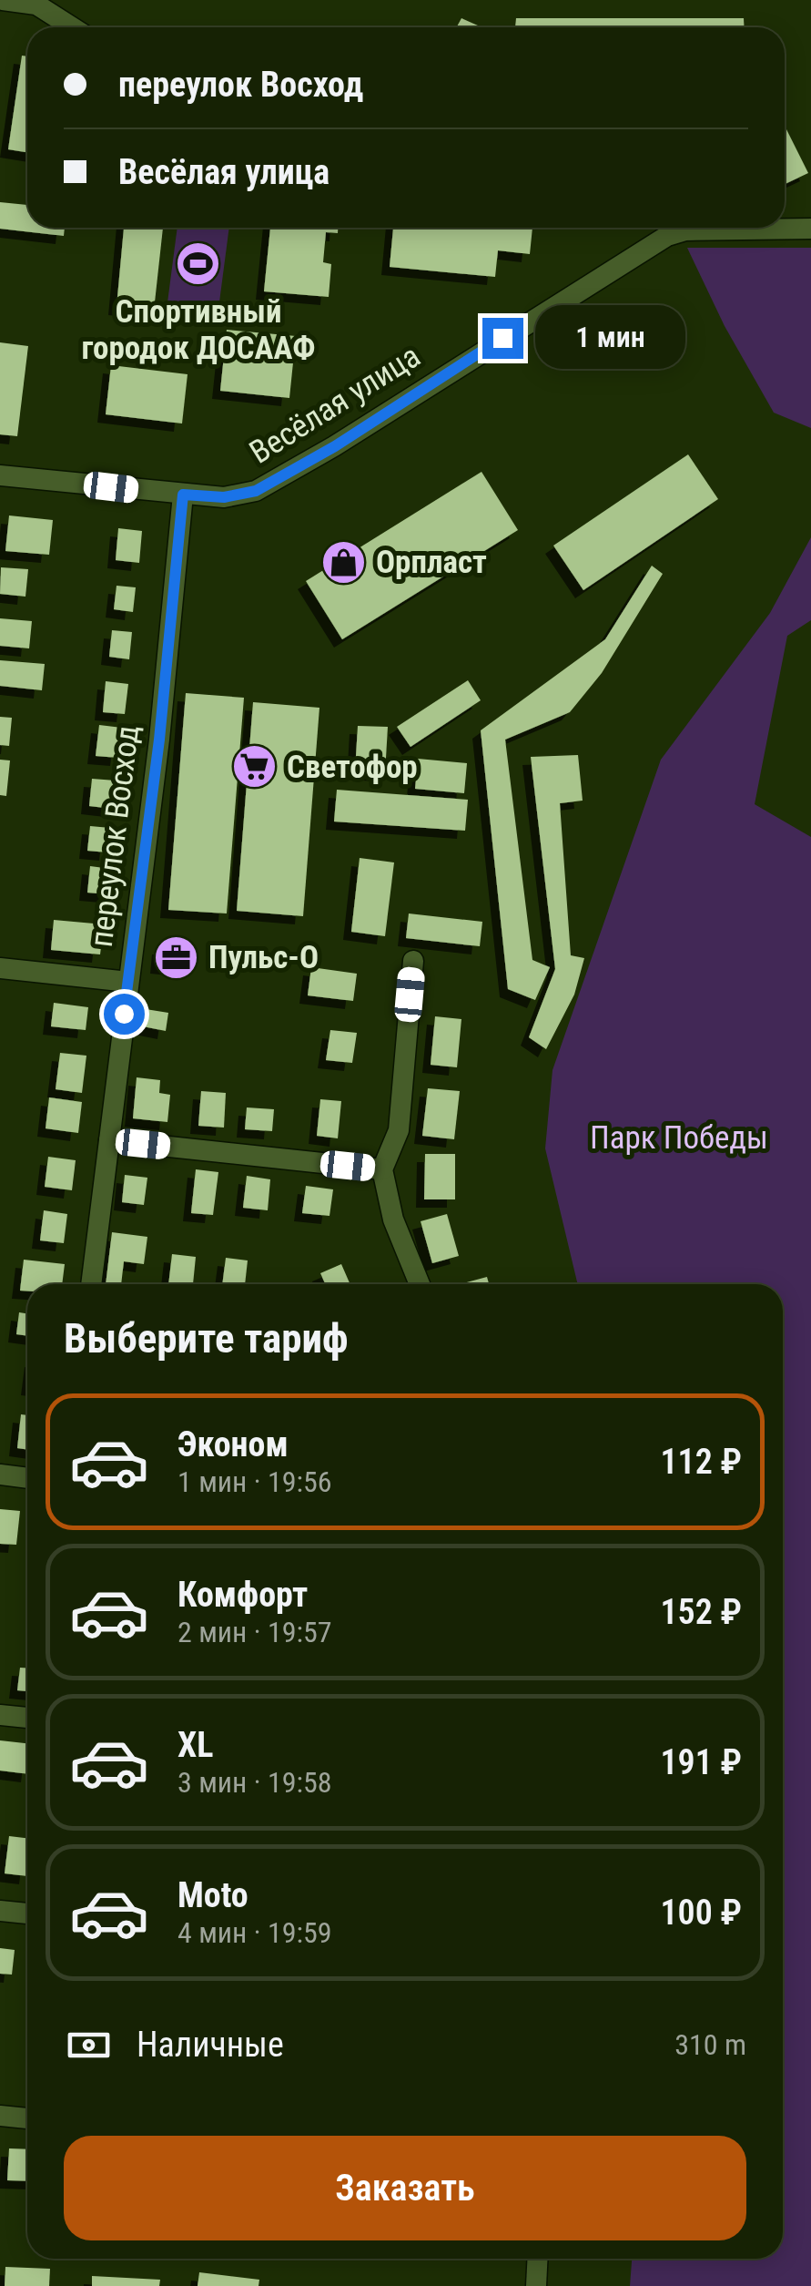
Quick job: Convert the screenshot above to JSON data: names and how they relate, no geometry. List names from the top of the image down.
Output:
{
  "streets": {
    "street": ["Весёлая улица", "переулок Восход"]
  },
  "crossings": [
    ["Весёлая улица", "переулок Восход"]
  ],
  "parks": ["Парк Победы"],
  "places": {
    "sports": ["Спортивный городок ДОСААФ"],
    "shop": ["Орпласт"],
    "supermarket": ["Светофор"],
    "office": ["Пульс-О"]
  },
  "page": {
    "banner": ["переулок Восход", "Весёлая улица"],
    "bubble": "1 мин",
    "heading": "Выберите тариф",
    "list": [
      {
        "name": "Эконом",
        "note": "1 мин · 19:56",
        "value": "112 ₽"
      },
      {
        "name": "Комфорт",
        "note": "2 мин · 19:57",
        "value": "152 ₽"
      },
      {
        "name": "XL",
        "note": "3 мин · 19:58",
        "value": "191 ₽"
      },
      {
        "name": "Moto",
        "note": "4 мин · 19:59",
        "value": "100 ₽"
      }
    ],
    "pay": ["Наличные", "310 m"],
    "buttons": "Заказать"
  }
}
